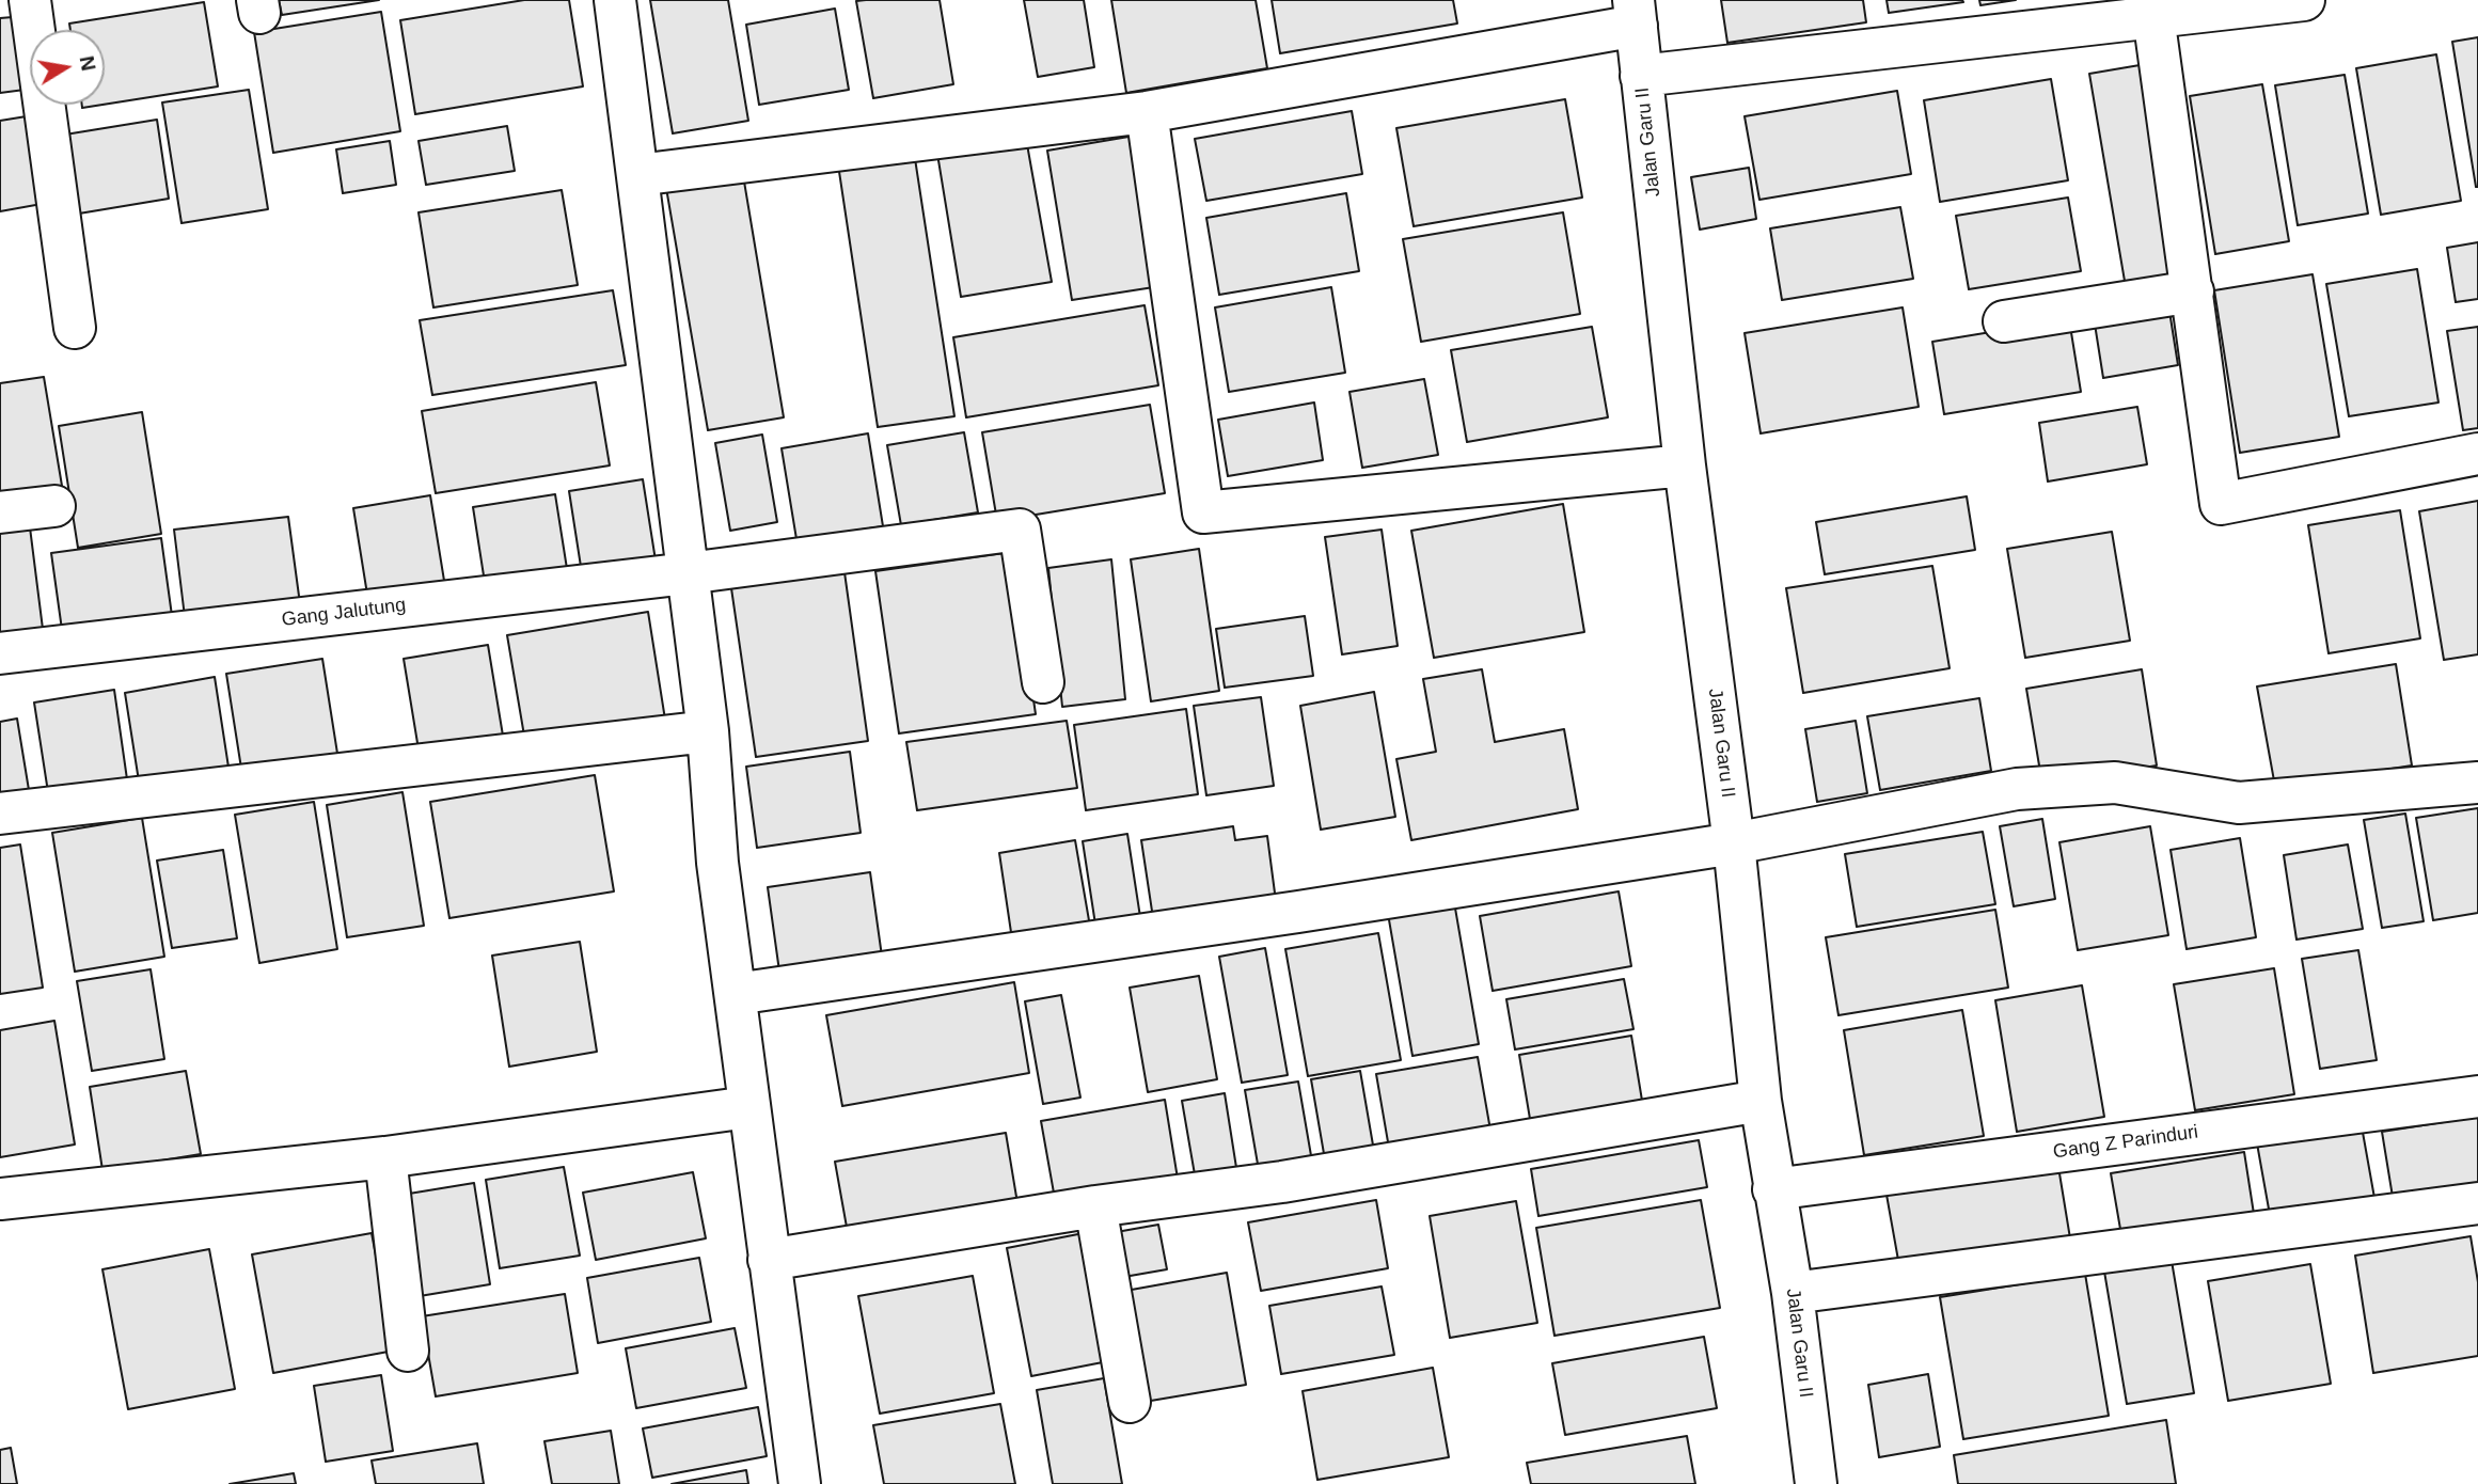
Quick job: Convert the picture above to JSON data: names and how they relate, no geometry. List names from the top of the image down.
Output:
{
  "streets": {
    "street": ["Jalan Garu II", "Gang Jalutung", "Gang Z Parinduri"]
  },
  "crossings": [
    ["Jalan Garu II", "Gang Z Parinduri"]
  ],
  "north": "right"
}
